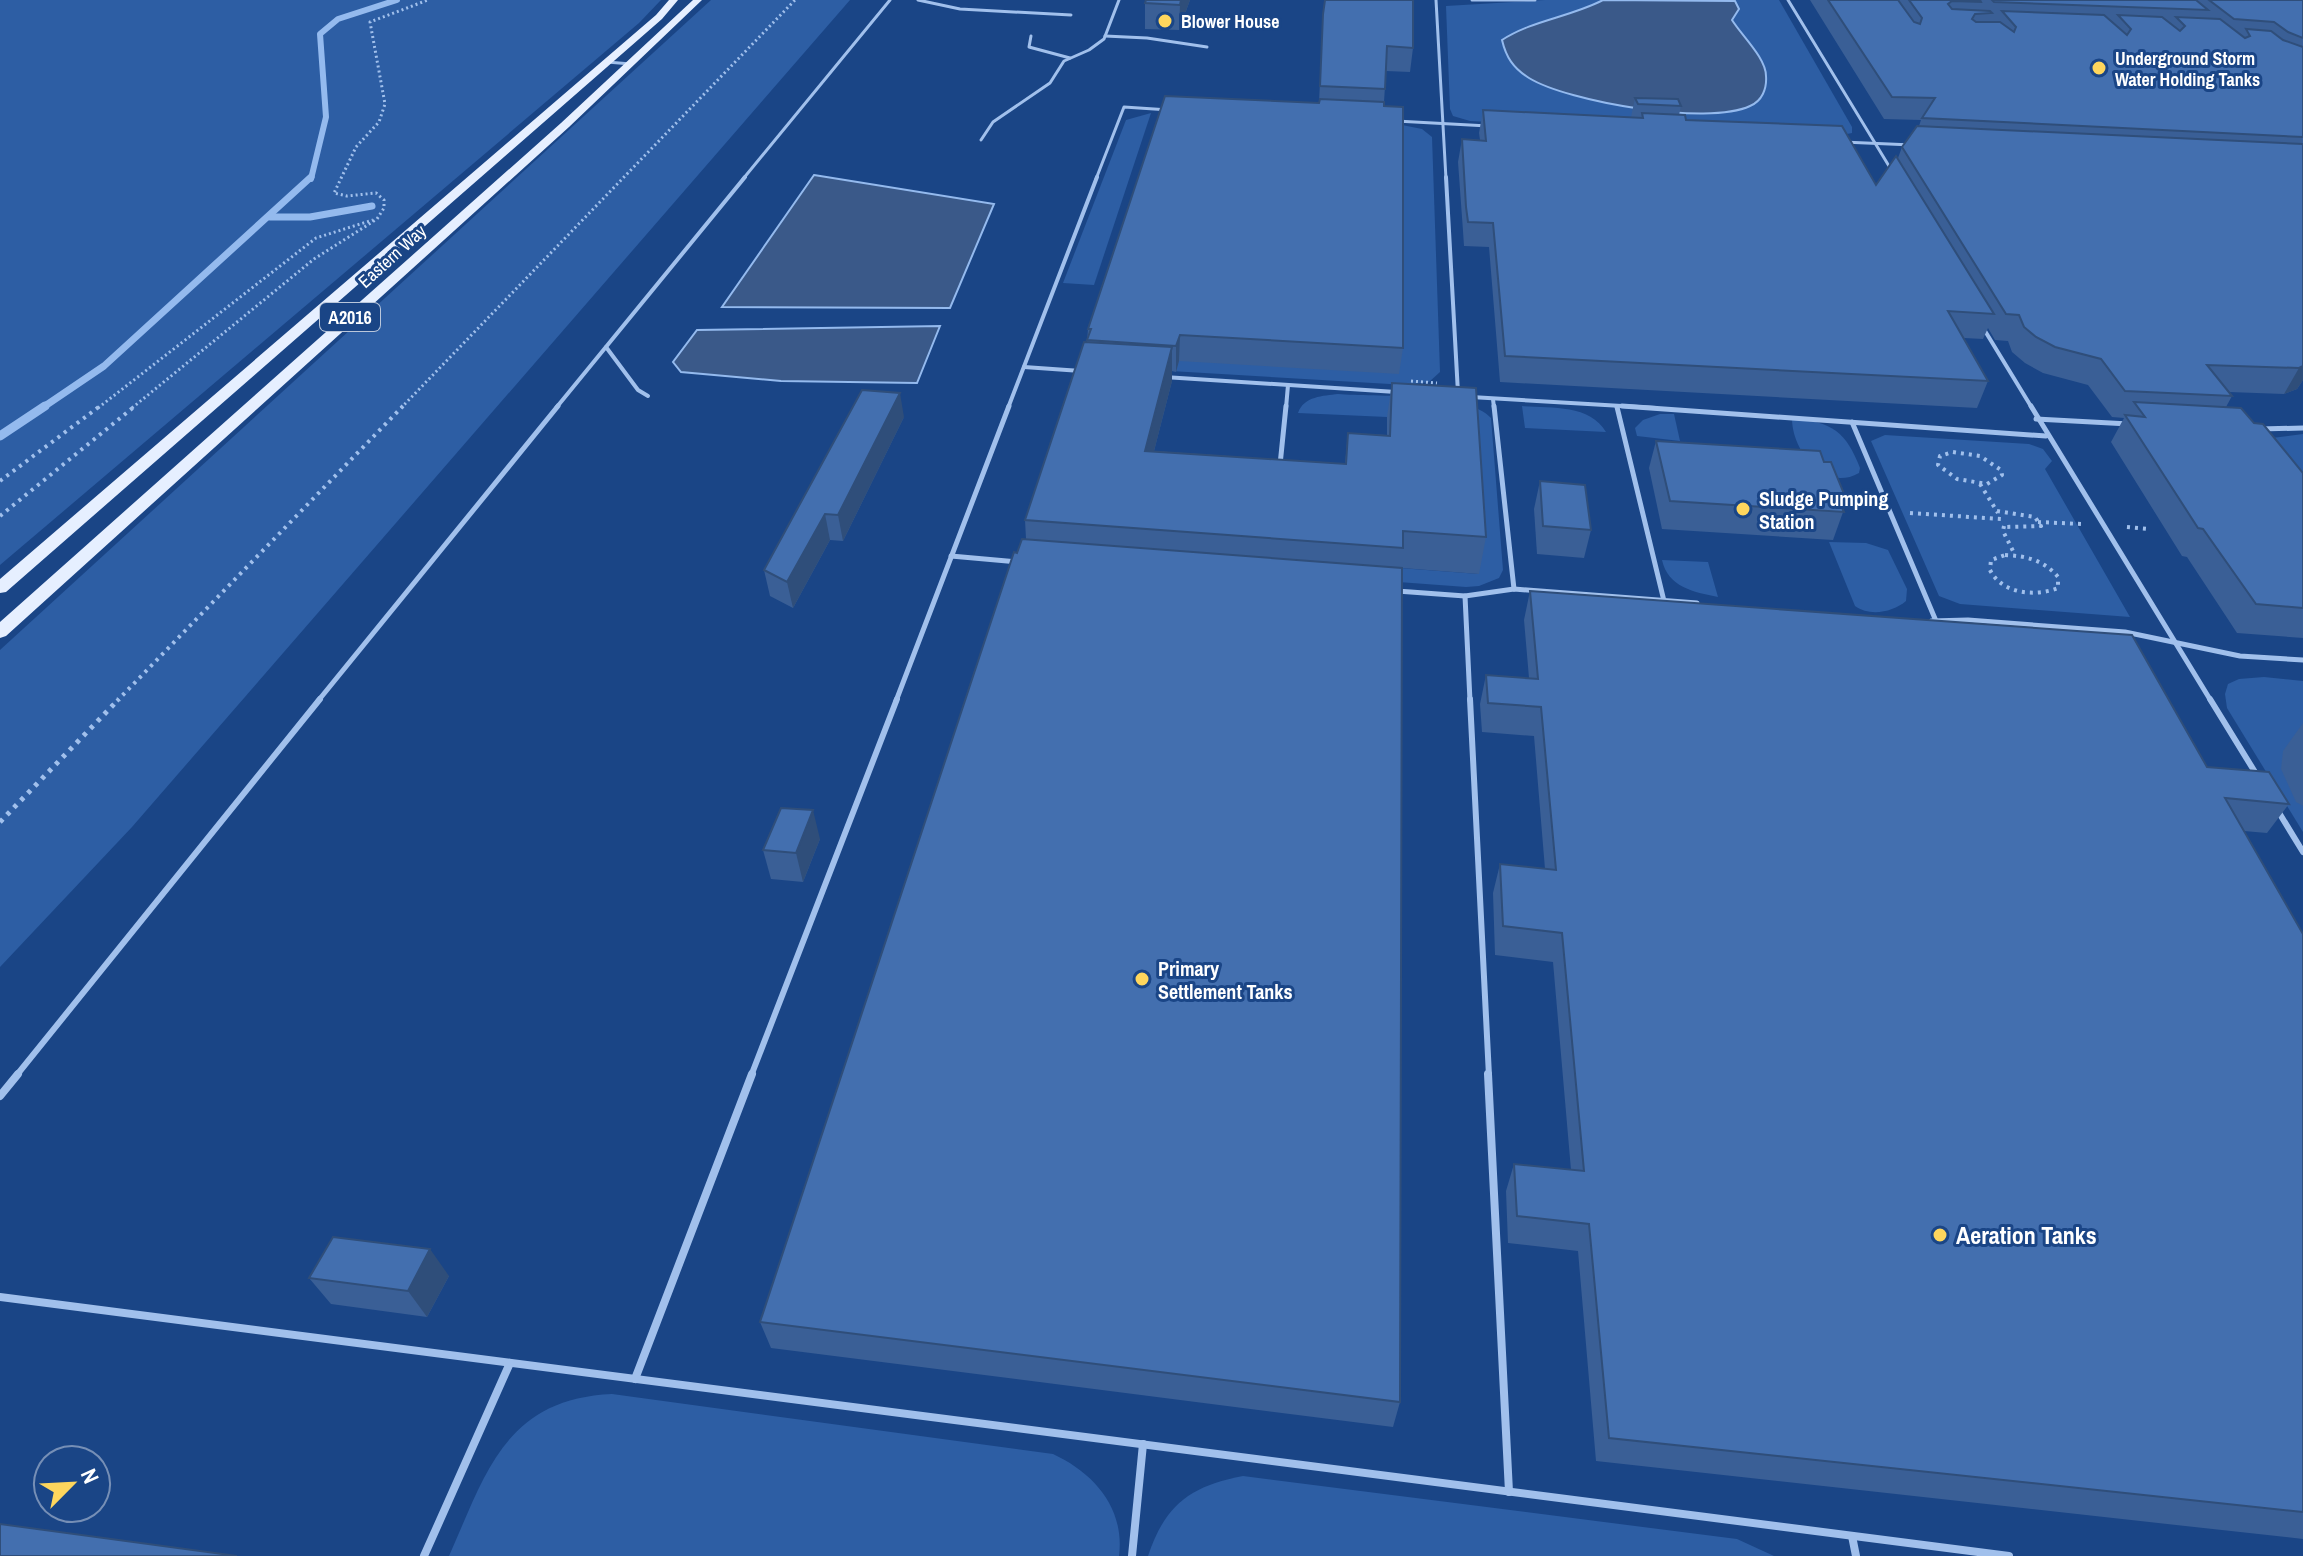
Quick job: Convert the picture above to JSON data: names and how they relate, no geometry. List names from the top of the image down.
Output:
{
  "streets": {
    "main road": ["Eastern Way", "A2016"]
  },
  "places": [
    "Blower House",
    "Underground Storm Water Holding Tanks",
    "Sludge Pumping Station",
    "Primary Settlement Tanks",
    "Aeration Tanks"
  ],
  "north": "top right"
}
